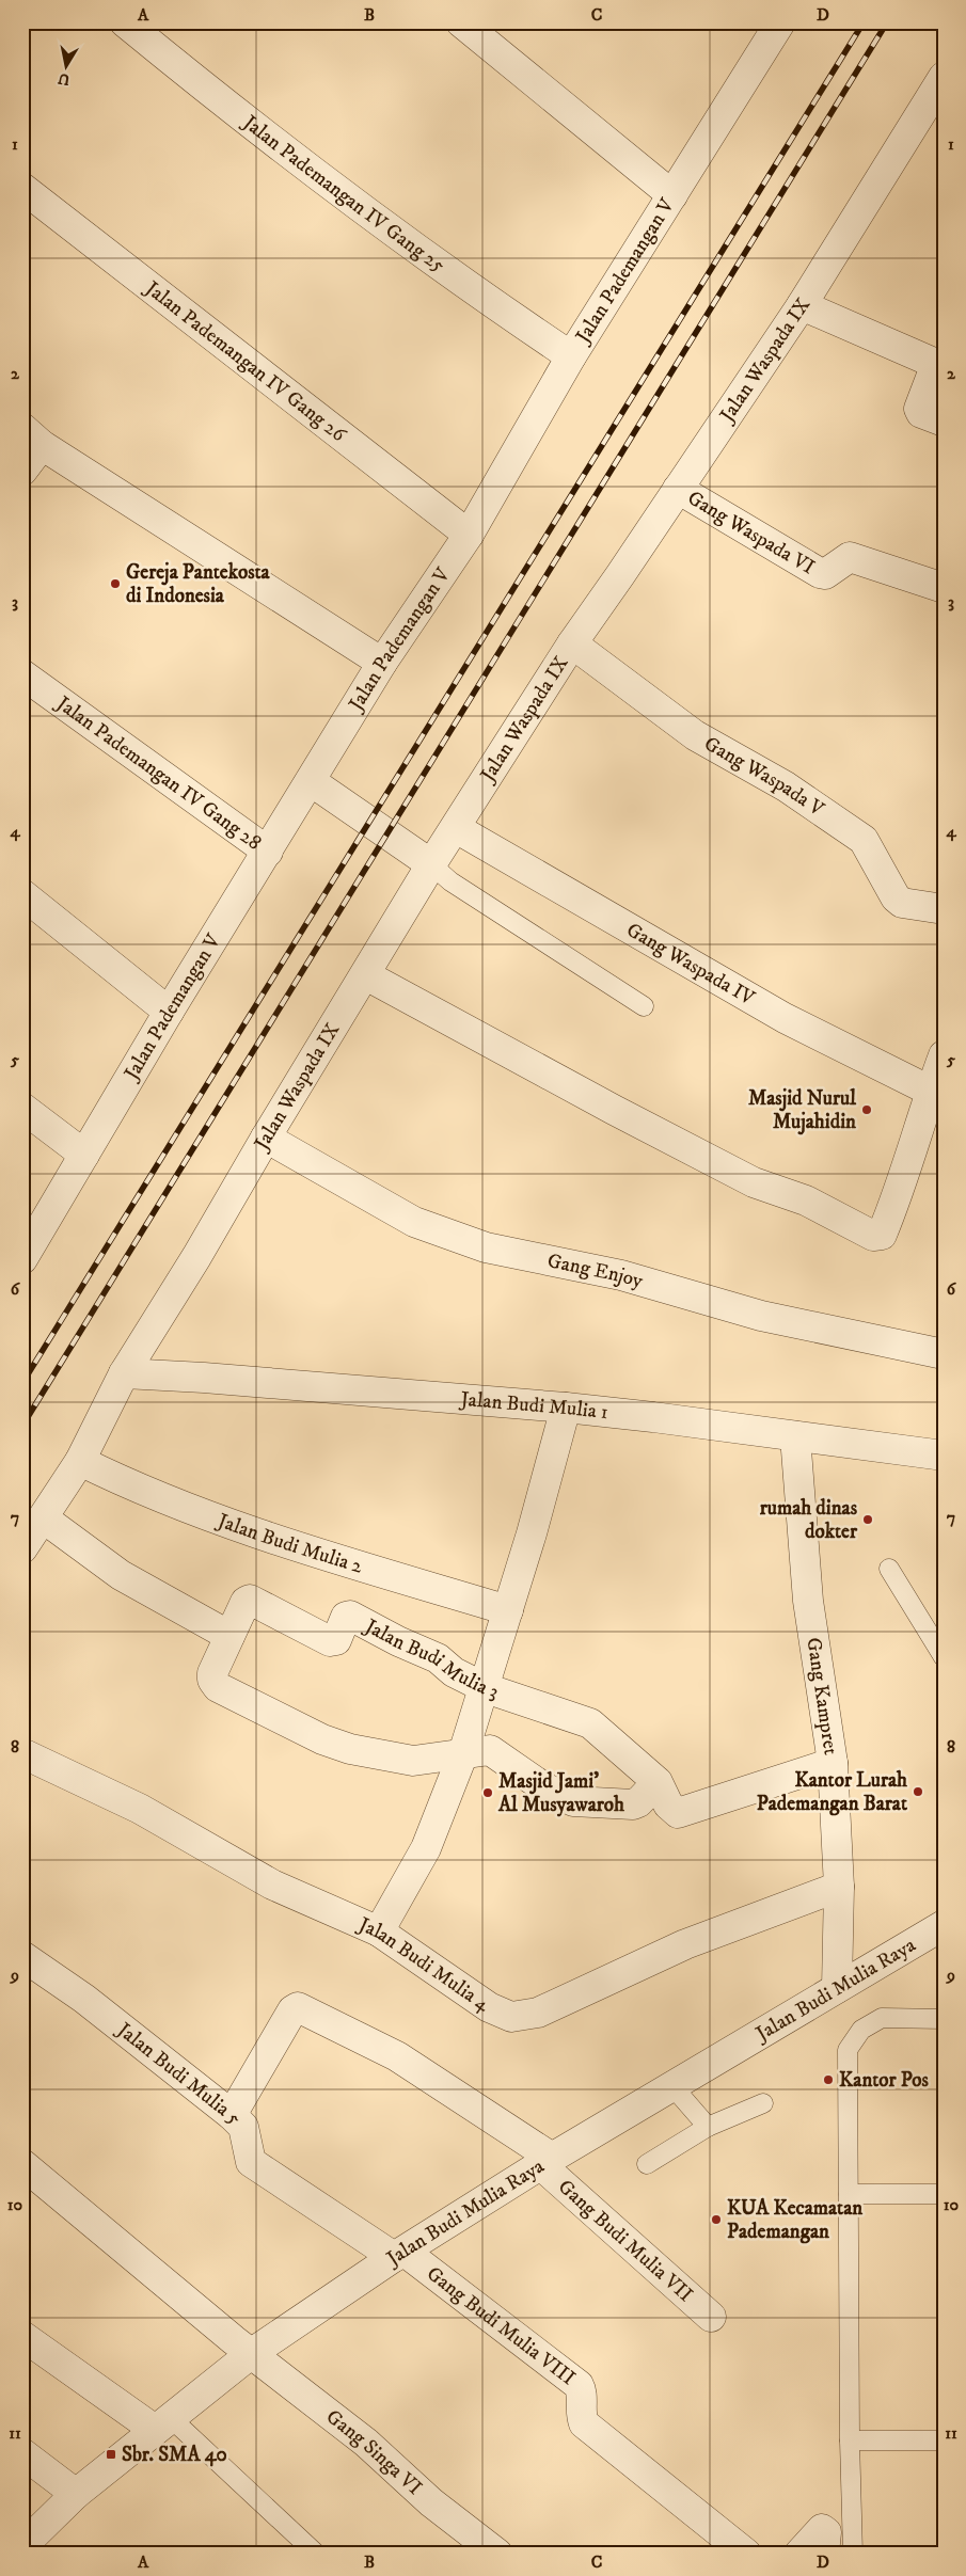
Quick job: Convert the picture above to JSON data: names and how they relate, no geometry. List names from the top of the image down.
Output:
{
  "streets": {
    "street": [
      "Jalan Pademangan IV Gang 25",
      "Jalan Pademangan V",
      "Jalan Waspada IX",
      "Jalan Pademangan IV Gang 26",
      "Gang Waspada VI",
      "Jalan Pademangan IV Gang 28",
      "Gang Waspada V",
      "Gang Waspada IV",
      "Gang Enjoy",
      "Jalan Budi Mulia 1",
      "Jalan Budi Mulia 2",
      "Jalan Budi Mulia 3",
      "Gang Kampret",
      "Jalan Budi Mulia 4",
      "Jalan Budi Mulia Raya",
      "Jalan Budi Mulia 5",
      "Gang Budi Mulia VII",
      "Gang Budi Mulia VIII",
      "Gang Singa VI"
    ]
  },
  "crossings": [
    ["Jalan Pademangan IV Gang 25", "Jalan Pademangan V"],
    ["Jalan Pademangan V", "Jalan Pademangan IV Gang 26"],
    ["Jalan Pademangan V", "Jalan Pademangan IV Gang 28"],
    ["Jalan Waspada IX", "Gang Waspada VI"],
    ["Jalan Waspada IX", "Gang Waspada V"],
    ["Jalan Waspada IX", "Gang Waspada IV"],
    ["Jalan Waspada IX", "Gang Enjoy"],
    ["Jalan Waspada IX", "Jalan Budi Mulia 1"],
    ["Jalan Waspada IX", "Jalan Budi Mulia 2"],
    ["Jalan Budi Mulia 1", "Gang Kampret"],
    ["Jalan Budi Mulia 3", "Gang Kampret"],
    ["Gang Kampret", "Jalan Budi Mulia 4"],
    ["Gang Kampret", "Jalan Budi Mulia Raya"],
    ["Jalan Budi Mulia Raya", "Jalan Budi Mulia 5"],
    ["Jalan Budi Mulia Raya", "Gang Budi Mulia VII"],
    ["Jalan Budi Mulia Raya", "Gang Budi Mulia VIII"],
    ["Jalan Budi Mulia Raya", "Gang Singa VI"],
    ["Jalan Budi Mulia 5", "Gang Budi Mulia VII"],
    ["Jalan Budi Mulia 5", "Gang Budi Mulia VIII"]
  ],
  "places": {
    "other": [
      "Gereja Pantekosta di Indonesia",
      "Masjid Nurul Mujahidin",
      "rumah dinas dokter",
      "Kantor Lurah Pademangan Barat",
      "Masjid Jami' Al Musyawaroh",
      "Kantor Pos",
      "KUA Kecamatan Pademangan"
    ],
    "transit": ["Sbr. SMA 40"]
  },
  "north": "bottom",
  "grid": {
    "columns": [
      "A",
      "B",
      "C",
      "D"
    ],
    "rows": [
      "1",
      "2",
      "3",
      "4",
      "5",
      "6",
      "7",
      "8",
      "9",
      "10",
      "11"
    ]
  }
}
